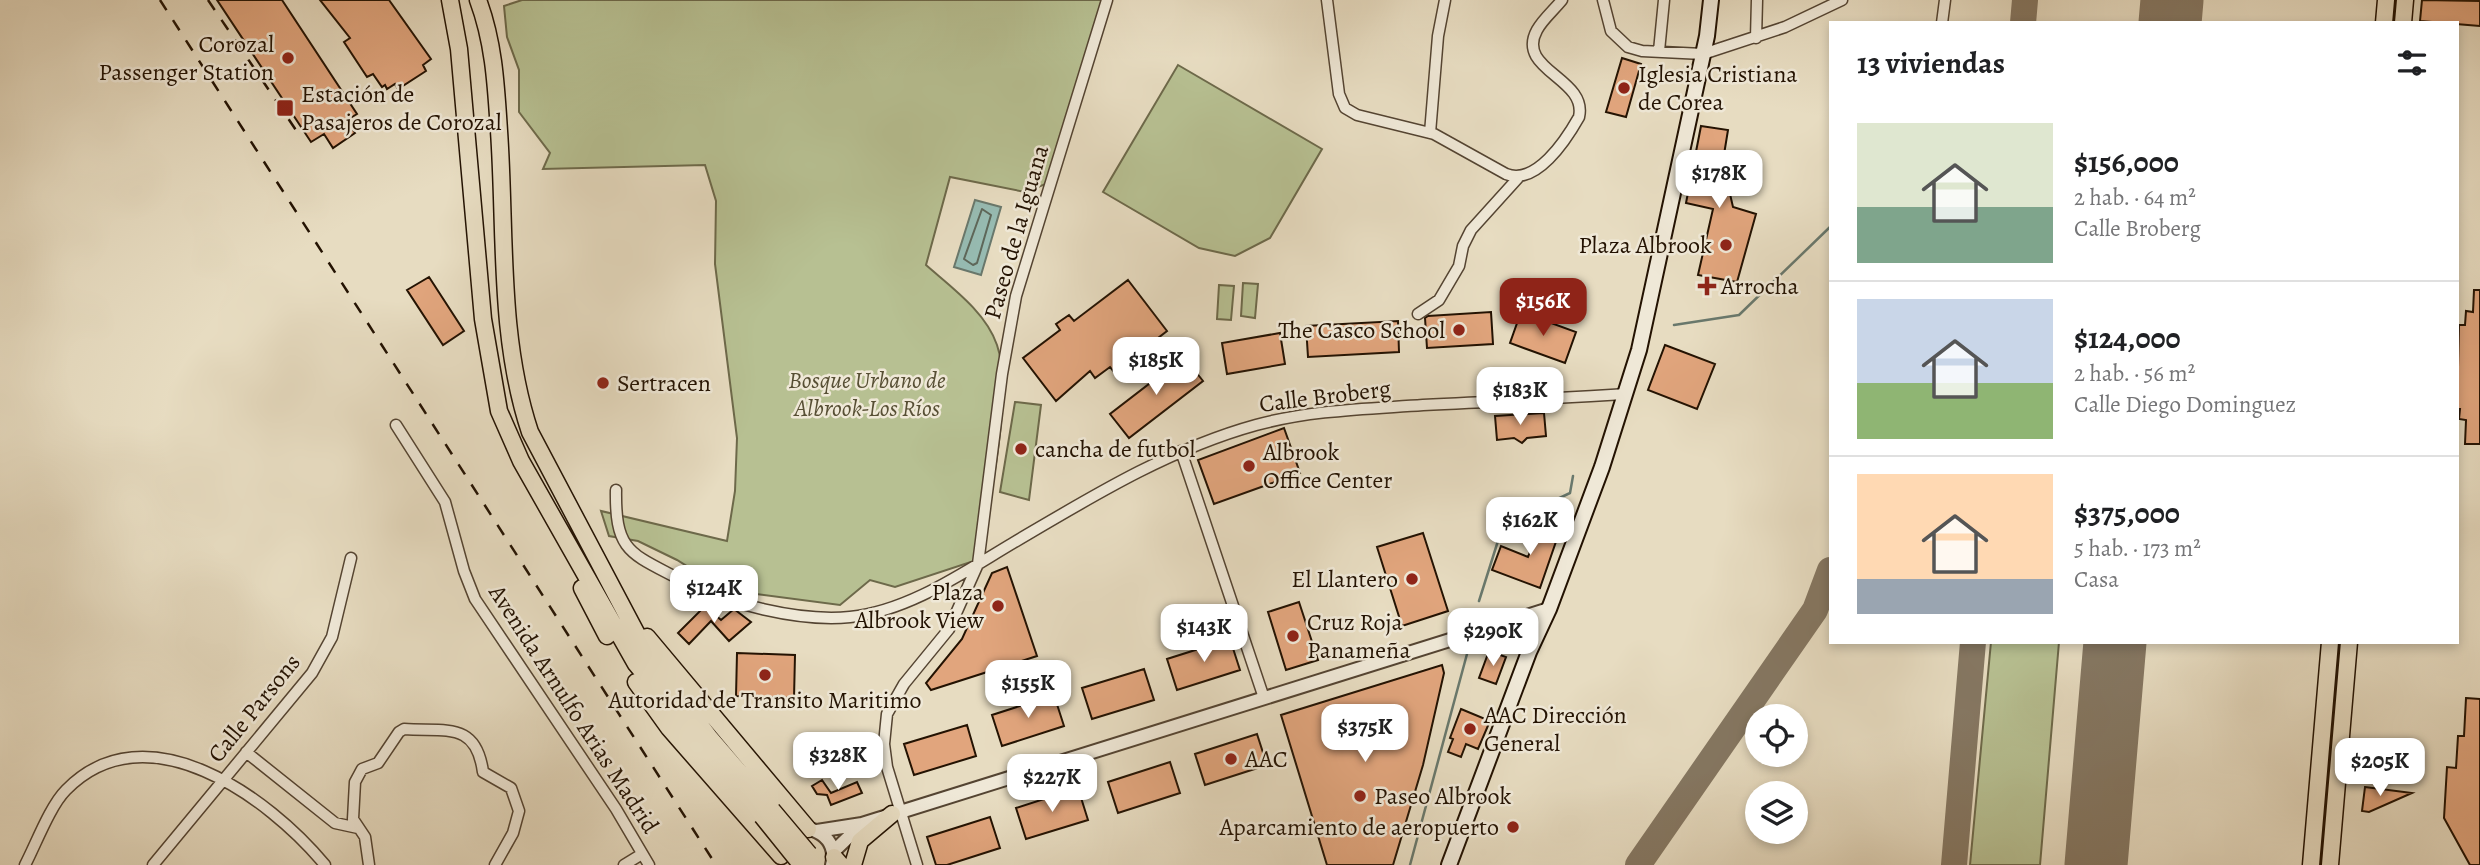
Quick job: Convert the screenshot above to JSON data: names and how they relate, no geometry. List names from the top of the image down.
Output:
{
  "streets": {
    "street": [
      "Paseo de la Iguana",
      "Calle Broberg",
      "Calle Parsons",
      "Avenida Arnulfo Arias Madrid"
    ]
  },
  "crossings": [
    ["Paseo de la Iguana", "Calle Broberg"]
  ],
  "parks": ["Bosque Urbano de Albrook-Los Ríos"],
  "places": {
    "other": [
      "Corozal Passenger Station",
      "Iglesia Cristiana de Corea",
      "Plaza Albrook",
      "The Casco School",
      "Sertracen",
      "cancha de futbol",
      "Albrook Office Center",
      "El Llantero",
      "Plaza Albrook View",
      "Cruz Roja Panameña",
      "Autoridad de Transito Maritimo",
      "AAC Dirección General",
      "AAC",
      "Paseo Albrook",
      "Aparcamiento de aeropuerto"
    ],
    "transit": ["Estación de Pasajeros de Corozal"],
    "health": ["Arrocha"]
  },
  "page": {
    "heading": "13 viviendas",
    "list": [
      {
        "name": "$156,000",
        "note": "2 hab. · 64 m² · Calle Broberg"
      },
      {
        "name": "$124,000",
        "note": "2 hab. · 56 m² · Calle Diego Dominguez"
      },
      {
        "name": "$375,000",
        "note": "5 hab. · 173 m² · Casa"
      }
    ],
    "price": [
      "$178K",
      "$156K",
      "$185K",
      "$183K",
      "$162K",
      "$124K",
      "$143K",
      "$290K",
      "$155K",
      "$375K",
      "$328K",
      "$205K",
      "$227K"
    ]
  }
}
